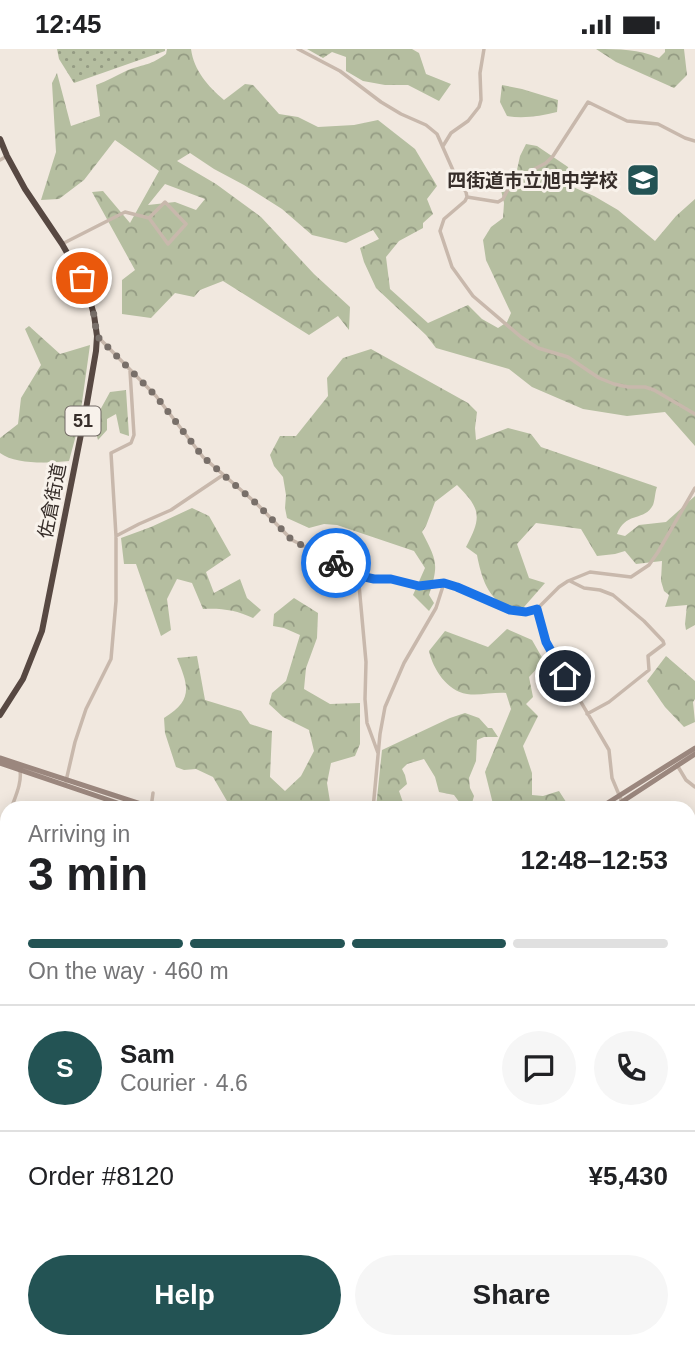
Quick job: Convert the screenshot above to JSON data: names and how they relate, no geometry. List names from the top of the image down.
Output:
{
  "streets": {
    "highway": ["51", "佐倉街道"]
  },
  "places": {
    "school or university": ["四街道市立旭中学校"]
  },
  "page": {
    "status": "12:45",
    "heading": ["3 min", "Arriving in", "12:48–12:53"],
    "panel": [
      "Sam",
      "Courier · 4.6",
      "Order #8120",
      "¥5,430"
    ],
    "bar": "On the way · 460 m",
    "round": "S",
    "buttons": ["Help", "Share"]
  }
}
